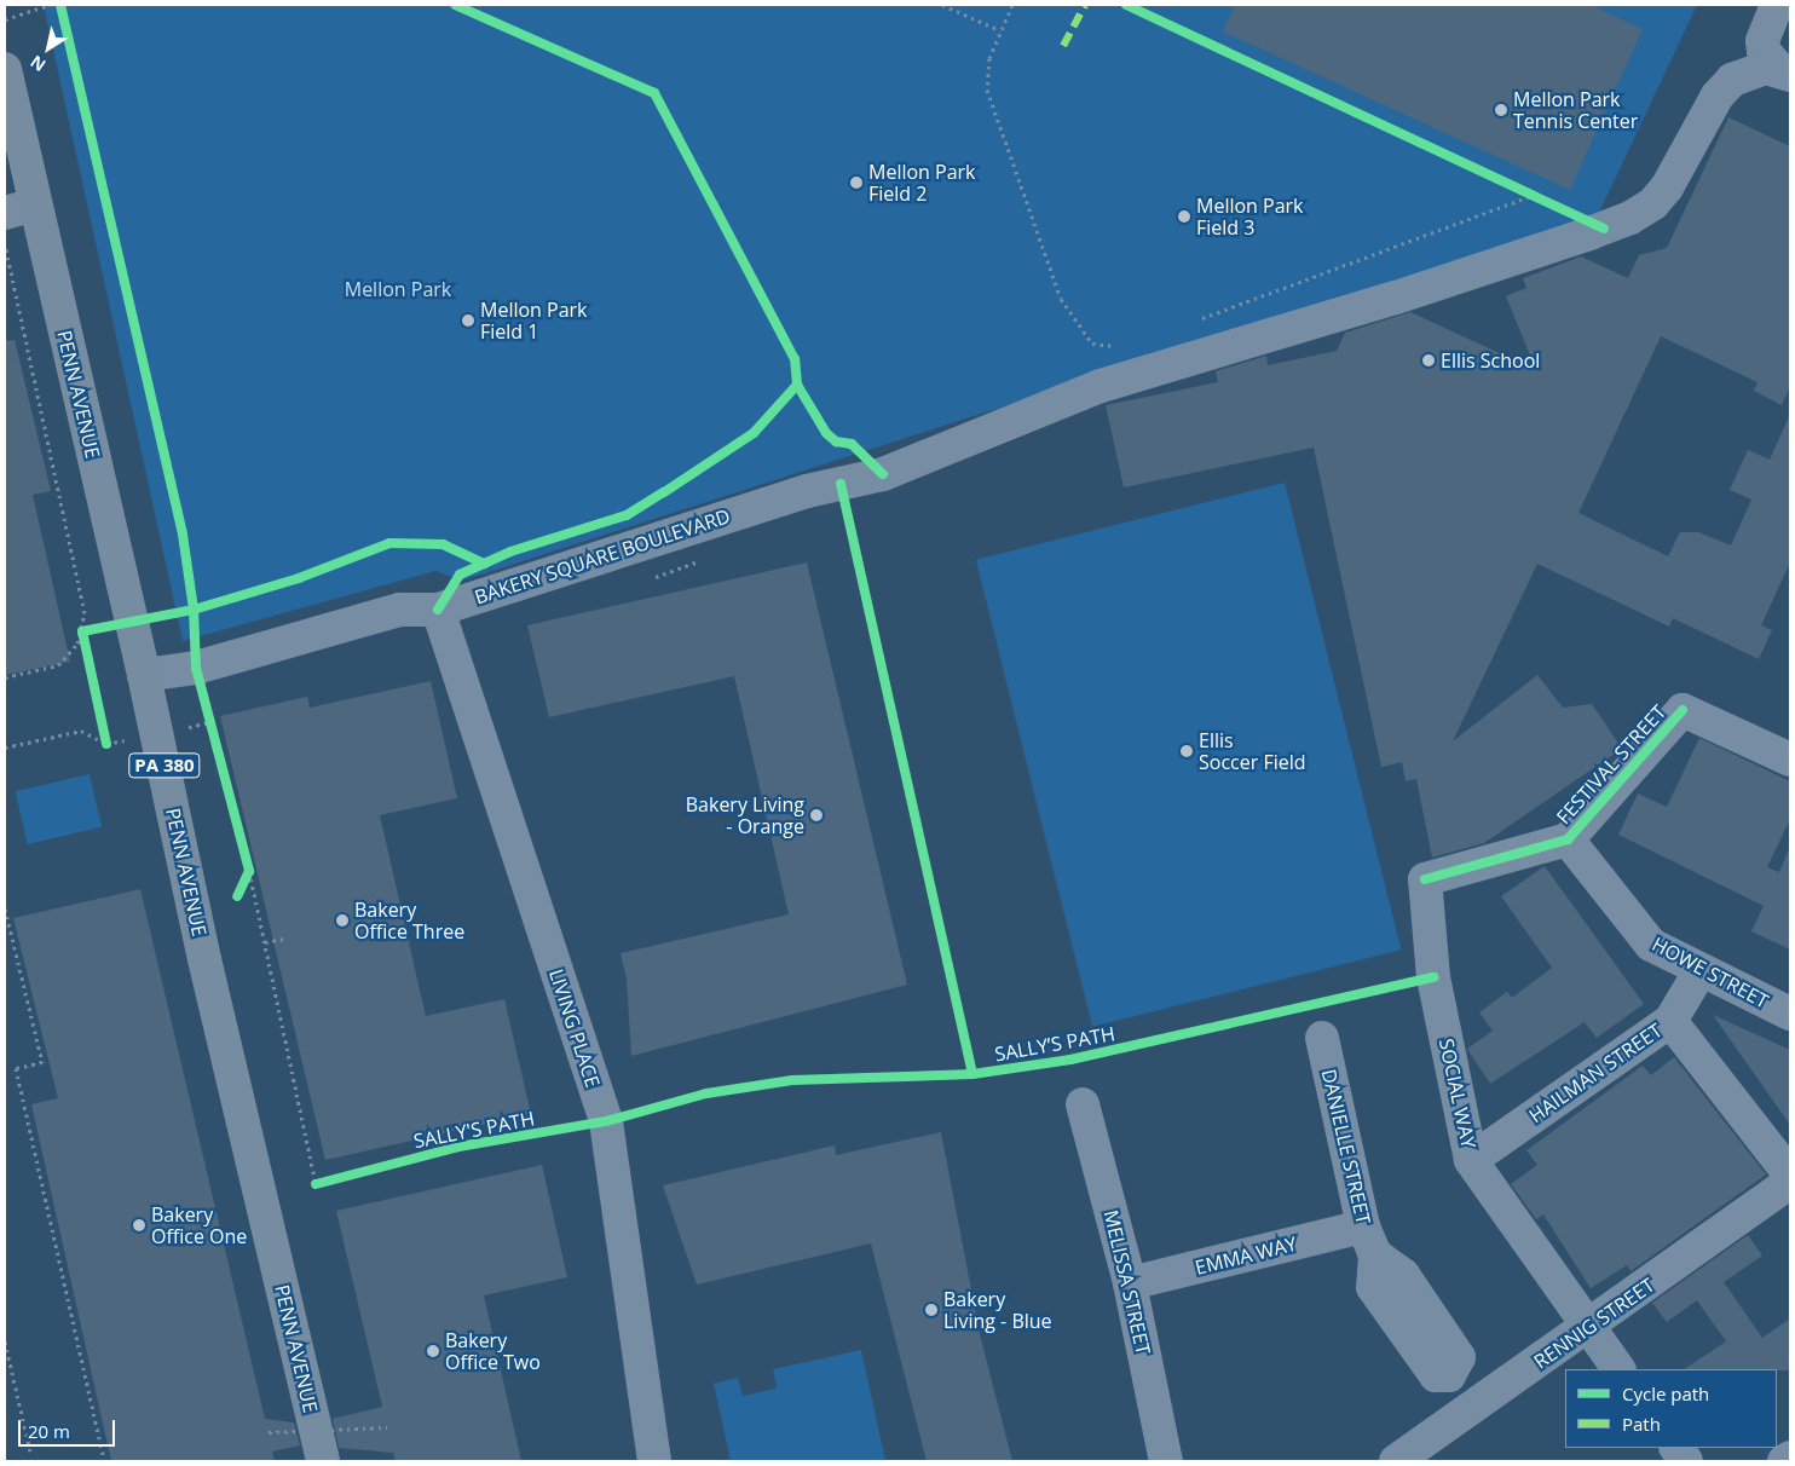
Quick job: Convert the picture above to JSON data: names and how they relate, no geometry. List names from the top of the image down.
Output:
{
  "streets": {
    "main road": ["PENN AVENUE", "PA 380"],
    "street": [
      "BAKERY SQUARE BOULEVARD",
      "FESTIVAL STREET",
      "HOWE STREET",
      "LIVING PLACE",
      "HAILMAN STREET",
      "SOCIAL WAY",
      "DANIELLE STREET",
      "EMMA WAY",
      "MELISSA STREET",
      "RENNIG STREET"
    ],
    "cycle path": ["SALLY’S PATH"]
  },
  "crossings": [
    ["PENN AVENUE", "BAKERY SQUARE BOULEVARD"],
    ["BAKERY SQUARE BOULEVARD", "LIVING PLACE"],
    ["FESTIVAL STREET", "HOWE STREET"],
    ["FESTIVAL STREET", "SOCIAL WAY"],
    ["HOWE STREET", "HAILMAN STREET"],
    ["HAILMAN STREET", "SOCIAL WAY"],
    ["SOCIAL WAY", "RENNIG STREET"],
    ["DANIELLE STREET", "EMMA WAY"],
    ["EMMA WAY", "MELISSA STREET"]
  ],
  "parks": ["Mellon Park"],
  "places": [
    "Mellon Park Tennis Center",
    "Mellon Park Field 2",
    "Mellon Park Field 3",
    "Mellon Park Field 1",
    "Ellis School",
    "Ellis Soccer Field",
    "Bakery Living - Orange",
    "Bakery Office Three",
    "Bakery Office One",
    "Bakery Living - Blue",
    "Bakery Office Two"
  ],
  "legend": ["Cycle path", "Path"],
  "scale_bar": "20 m",
  "north": "bottom left"
}
